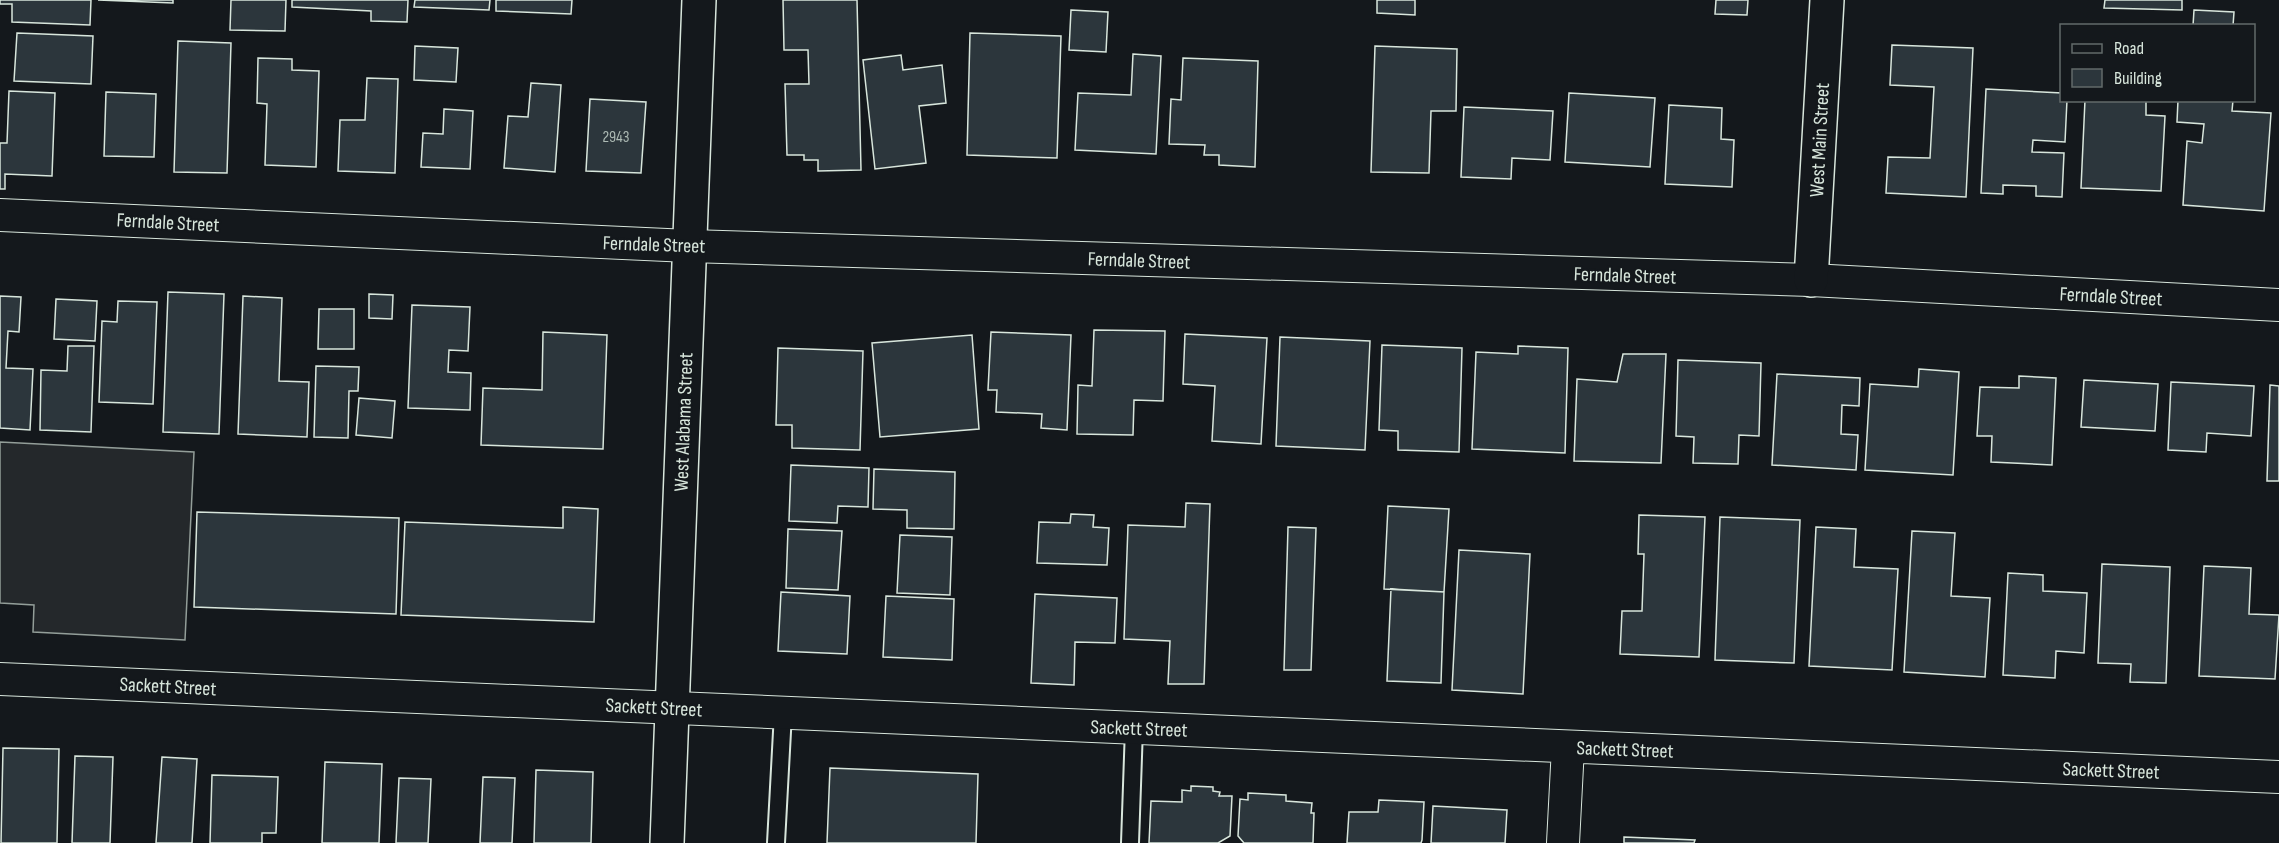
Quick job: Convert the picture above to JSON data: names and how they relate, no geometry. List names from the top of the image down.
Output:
{
  "streets": {
    "street": [
      "West Main Street",
      "Ferndale Street",
      "West Alabama Street",
      "Sackett Street"
    ]
  },
  "crossings": [
    ["West Main Street", "Ferndale Street"],
    ["Ferndale Street", "West Alabama Street"],
    ["West Alabama Street", "Sackett Street"]
  ],
  "house_numbers": ["2943"],
  "legend": ["Road", "Building"]
}
